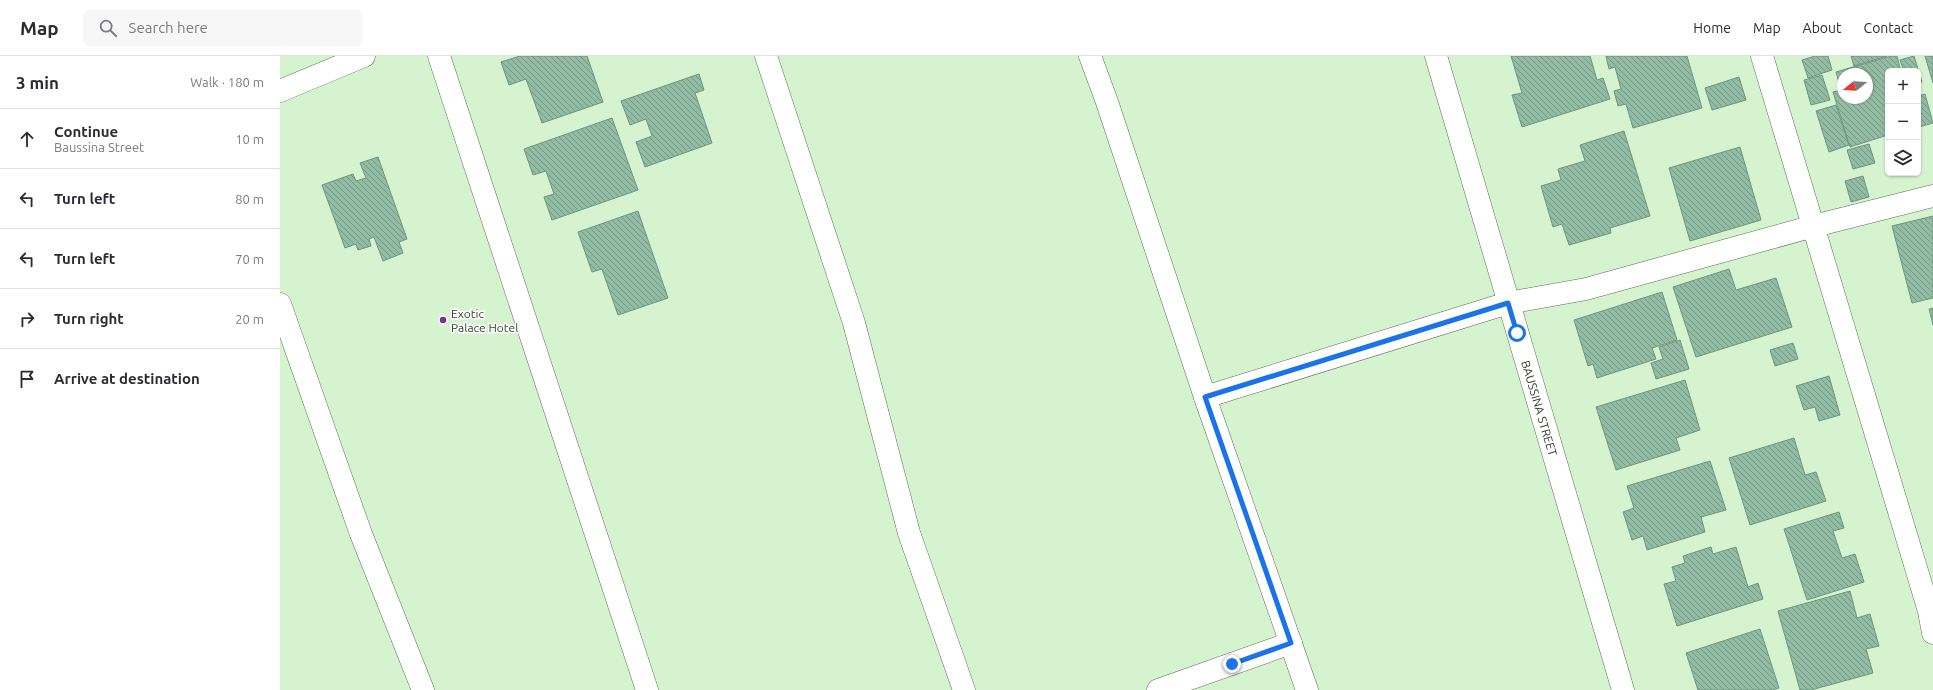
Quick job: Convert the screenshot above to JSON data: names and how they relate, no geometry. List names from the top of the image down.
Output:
{
  "streets": {
    "street": ["BAUSSINA STREET"]
  },
  "places": ["Exotic Palace Hotel"],
  "north": "left",
  "page": {
    "header": "Map",
    "search": "Search here",
    "nav": [
      "Home",
      "Map",
      "About",
      "Contact"
    ],
    "heading": ["3 min", "Walk · 180 m"],
    "map_buttons": ["+", "−"],
    "list": [
      ["Continue", "Baussina Street", "10 m"],
      ["Turn left", "80 m"],
      ["Turn left", "70 m"],
      ["Turn right", "20 m"],
      "Arrive at destination"
    ]
  }
}
